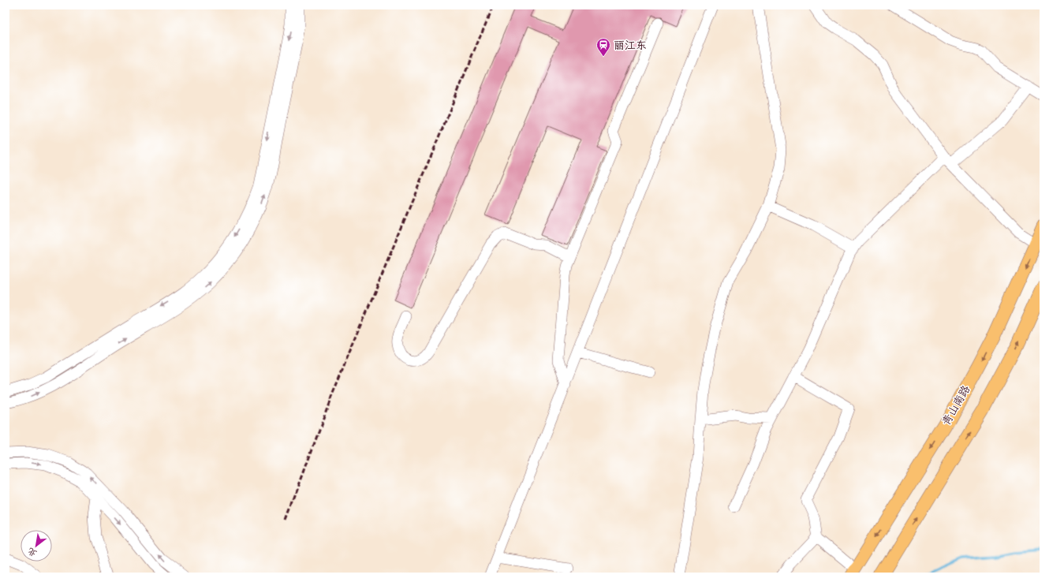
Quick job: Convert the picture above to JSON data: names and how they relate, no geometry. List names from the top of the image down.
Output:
{
  "streets": {
    "main road": ["青山南路"]
  },
  "places": {
    "station": ["丽江东"]
  },
  "north": "bottom left"
}
